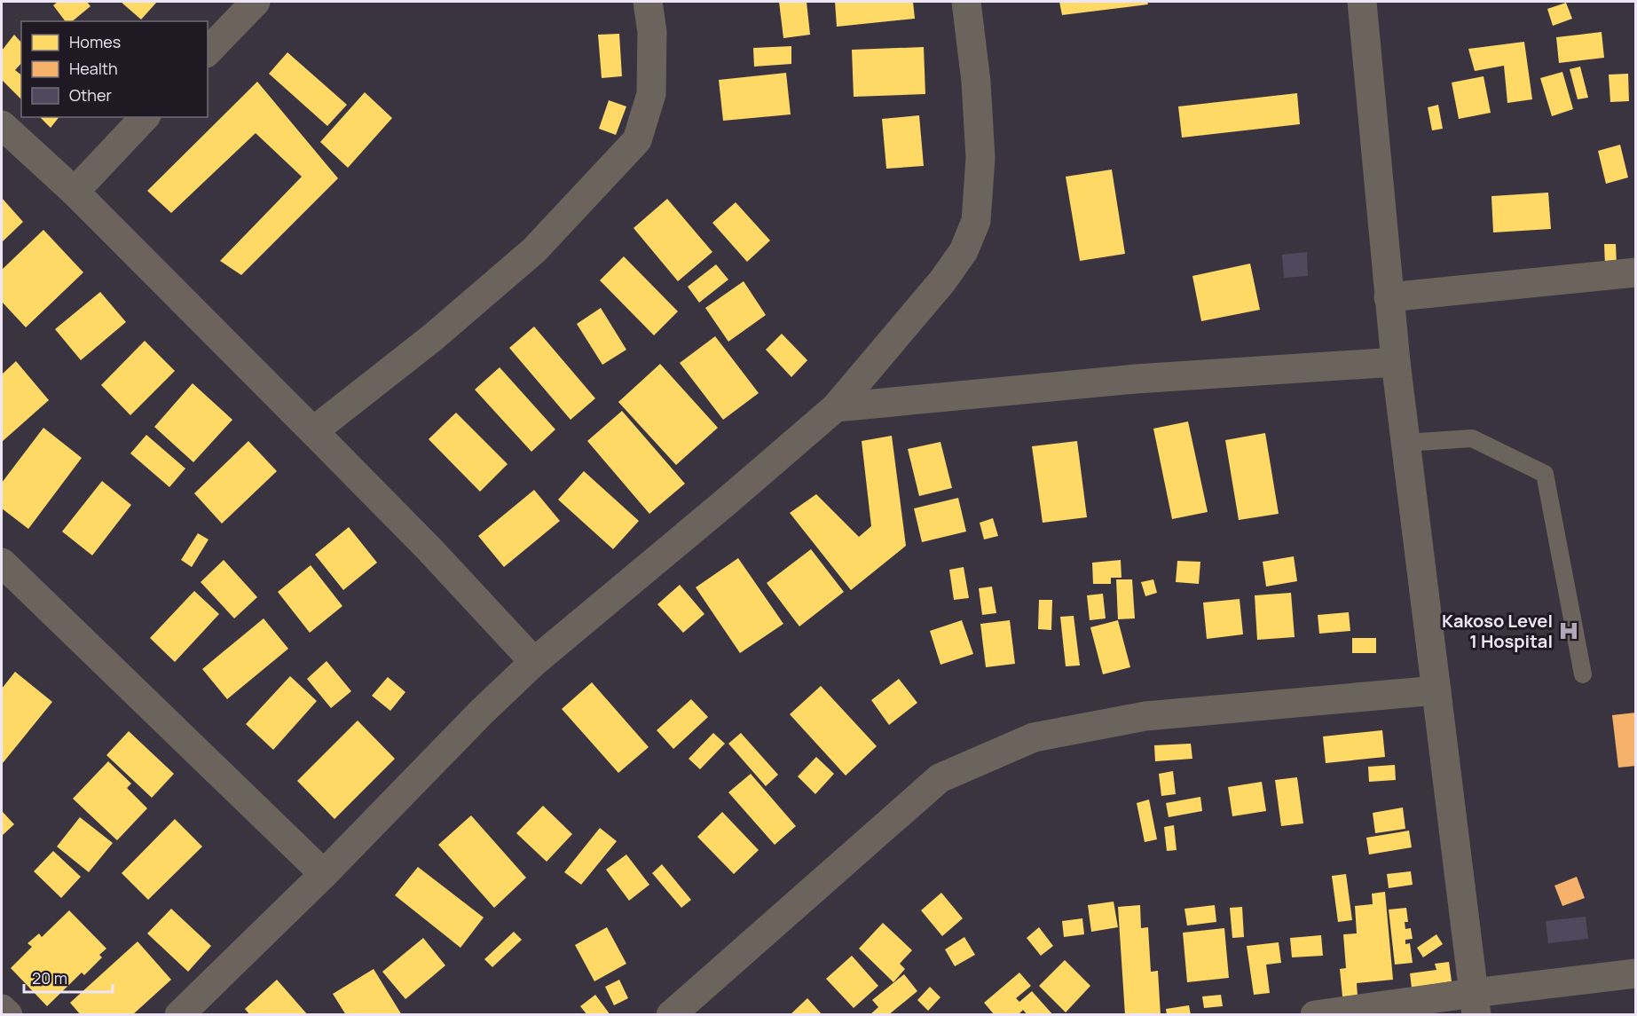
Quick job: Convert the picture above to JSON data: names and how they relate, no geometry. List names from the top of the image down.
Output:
{
  "places": {
    "hospital": ["Kakoso Level 1 Hospital"]
  },
  "legend": ["Homes", "Health", "Other"],
  "scale_bar": "20 m"
}
